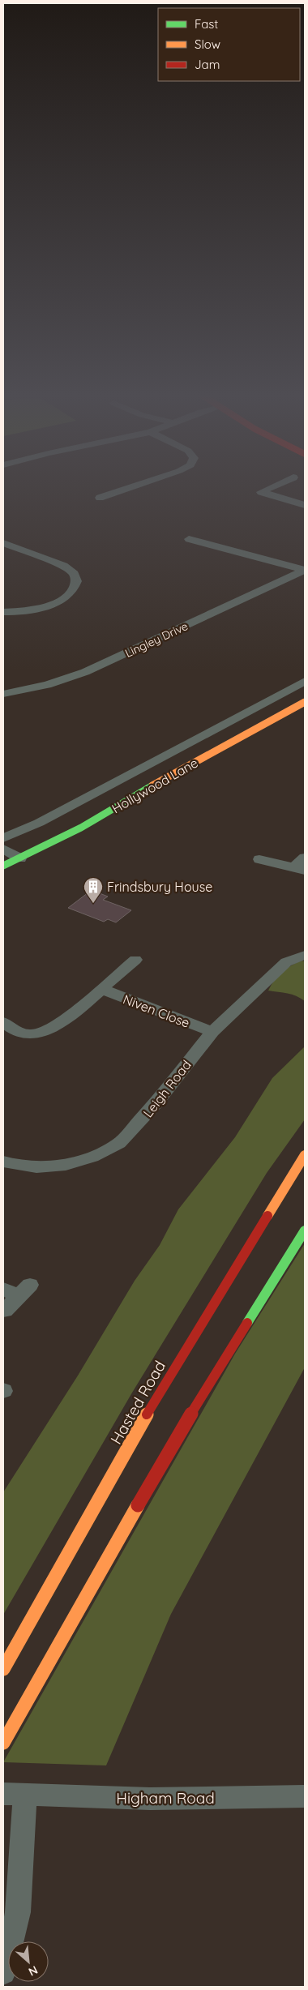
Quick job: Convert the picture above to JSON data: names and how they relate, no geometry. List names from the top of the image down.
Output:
{
  "streets": {
    "main road": ["Hollywood Lane", "Hasted Road"],
    "street": [
      "Lingley Drive",
      "Niven Close",
      "Leigh Road",
      "Higham Road"
    ]
  },
  "crossings": [
    ["Niven Close", "Leigh Road"]
  ],
  "places": {
    "building": ["Frindsbury House"]
  },
  "legend": ["Fast", "Slow", "Jam"],
  "north": "bottom right"
}
